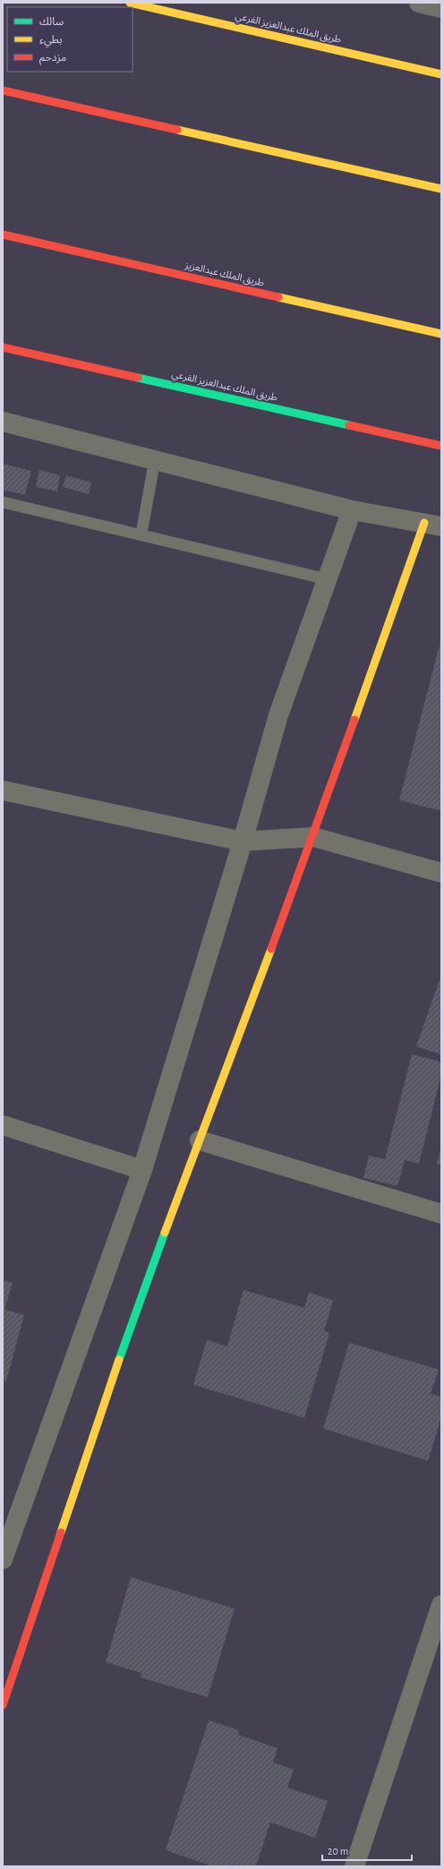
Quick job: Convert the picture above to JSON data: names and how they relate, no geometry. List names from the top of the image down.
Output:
{
  "streets": {
    "main road": ["طريق الملك عبدالعزيز الفرعي", "طريق الملك عبدالعزيز"]
  },
  "legend": ["سالك", "بطيء", "مزدحم"],
  "scale_bar": "20 m"
}
